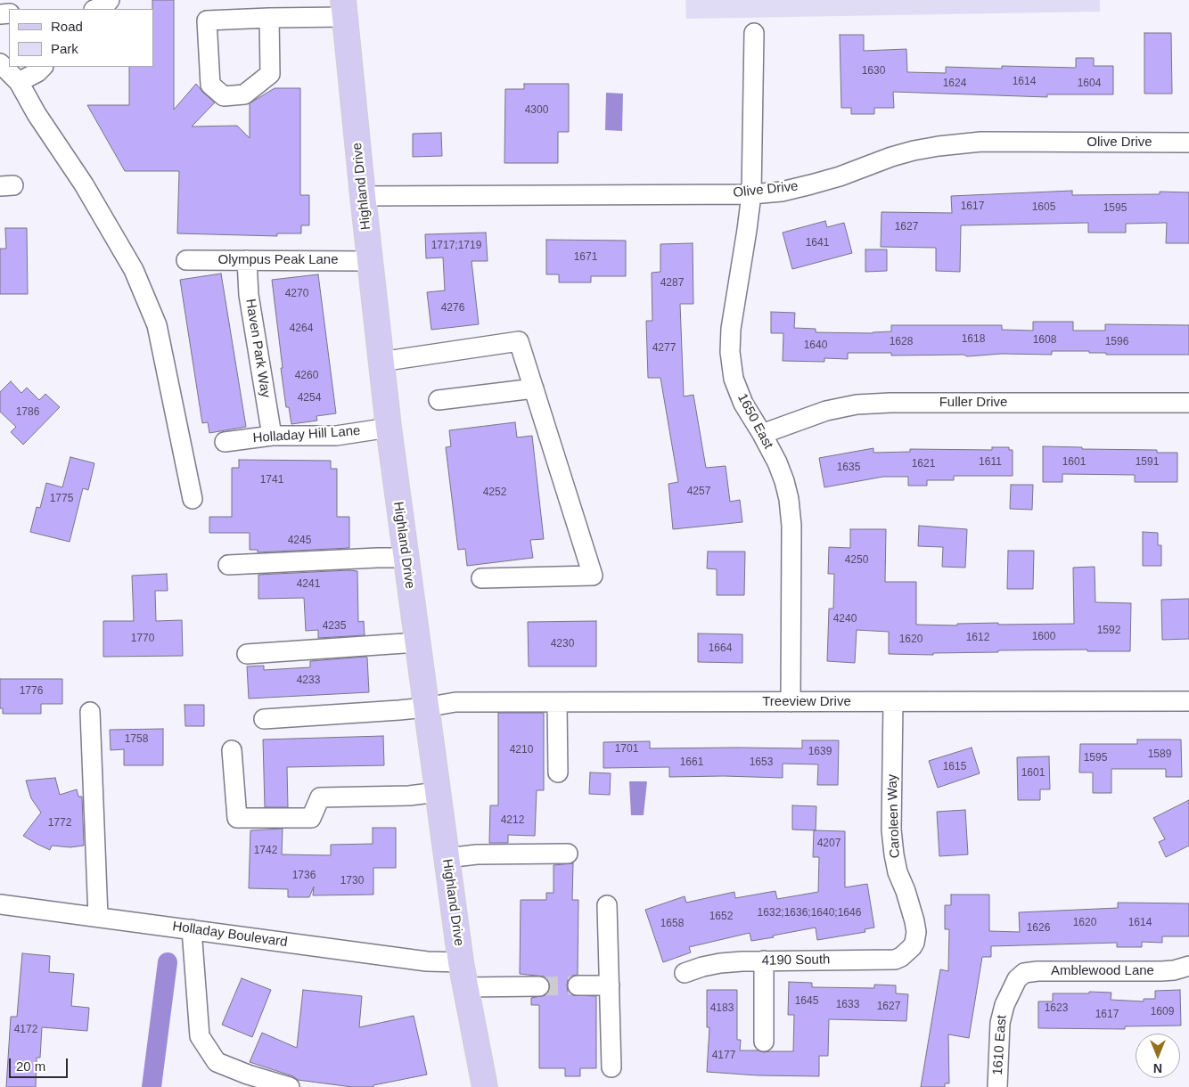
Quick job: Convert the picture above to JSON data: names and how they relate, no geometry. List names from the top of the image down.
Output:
{
  "streets": {
    "main road": ["Highland Drive"],
    "street": [
      "Olive Drive",
      "Olympus Peak Lane",
      "Haven Park Way",
      "Fuller Drive",
      "1650 East",
      "Holladay Hill Lane",
      "Treeview Drive",
      "Caroleen Way",
      "Holladay Boulevard",
      "4190 South",
      "Amblewood Lane",
      "1610 East"
    ]
  },
  "crossings": [
    ["Olive Drive", "Highland Drive"],
    ["Olive Drive", "1650 East"],
    ["Highland Drive", "Olympus Peak Lane"],
    ["Highland Drive", "Holladay Hill Lane"],
    ["Highland Drive", "Treeview Drive"],
    ["Highland Drive", "Holladay Boulevard"],
    ["Olympus Peak Lane", "Haven Park Way"],
    ["Haven Park Way", "Holladay Hill Lane"],
    ["Fuller Drive", "1650 East"],
    ["1650 East", "Treeview Drive"],
    ["Treeview Drive", "Caroleen Way"],
    ["Caroleen Way", "4190 South"],
    ["Amblewood Lane", "1610 East"]
  ],
  "house_numbers": [
    "1630",
    "1614",
    "1624",
    "1604",
    "4300",
    "1617",
    "1605",
    "1595",
    "1627",
    "1641",
    "1717;1719",
    "1671",
    "4287",
    "4270",
    "4276",
    "4264",
    "1618",
    "1608",
    "1628",
    "1596",
    "1640",
    "4277",
    "4260",
    "4254",
    "1786",
    "1611",
    "1601",
    "1591",
    "1621",
    "1635",
    "1741",
    "4257",
    "4252",
    "1775",
    "4245",
    "4250",
    "4241",
    "4240",
    "4235",
    "1592",
    "1600",
    "1612",
    "1770",
    "1620",
    "4230",
    "1664",
    "4233",
    "1776",
    "1758",
    "1701",
    "4210",
    "1639",
    "1589",
    "1595",
    "1661",
    "1653",
    "1615",
    "1601",
    "4212",
    "1772",
    "4207",
    "1742",
    "1736",
    "1730",
    "1632;1636;1640;1646",
    "1652",
    "1620",
    "1614",
    "1658",
    "1626",
    "1645",
    "1633",
    "1627",
    "4183",
    "1623",
    "1609",
    "1617",
    "4172",
    "4177"
  ],
  "legend": ["Road", "Park"],
  "scale_bar": "20 m",
  "north": "bottom"
}
